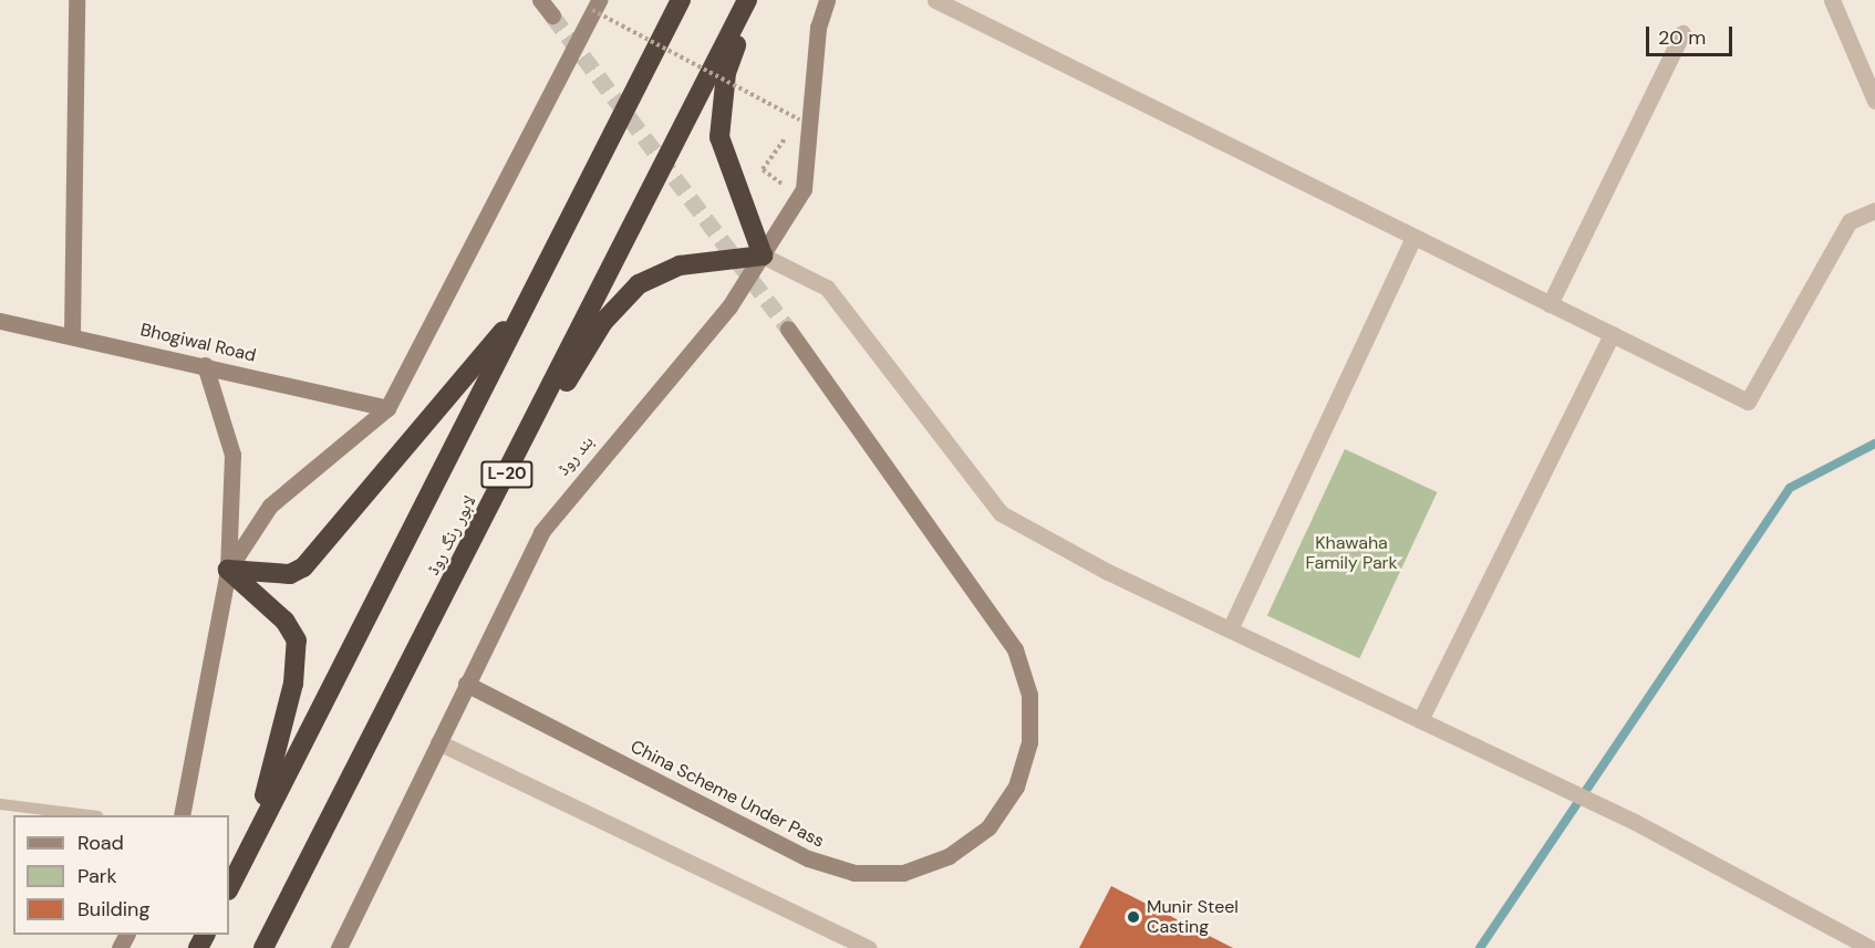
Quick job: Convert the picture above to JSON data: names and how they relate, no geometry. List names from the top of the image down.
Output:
{
  "streets": {
    "highway": ["L-20", "لاہور رنگ روڈ"],
    "main road": ["Bhogiwal Road", "بند روڈ", "China Scheme Under Pass"]
  },
  "crossings": [
    ["بند روڈ", "China Scheme Under Pass"]
  ],
  "parks": ["Khawaha Family Park"],
  "places": ["Munir Steel Casting"],
  "legend": ["Road", "Park", "Building"],
  "scale_bar": "20 m"
}
